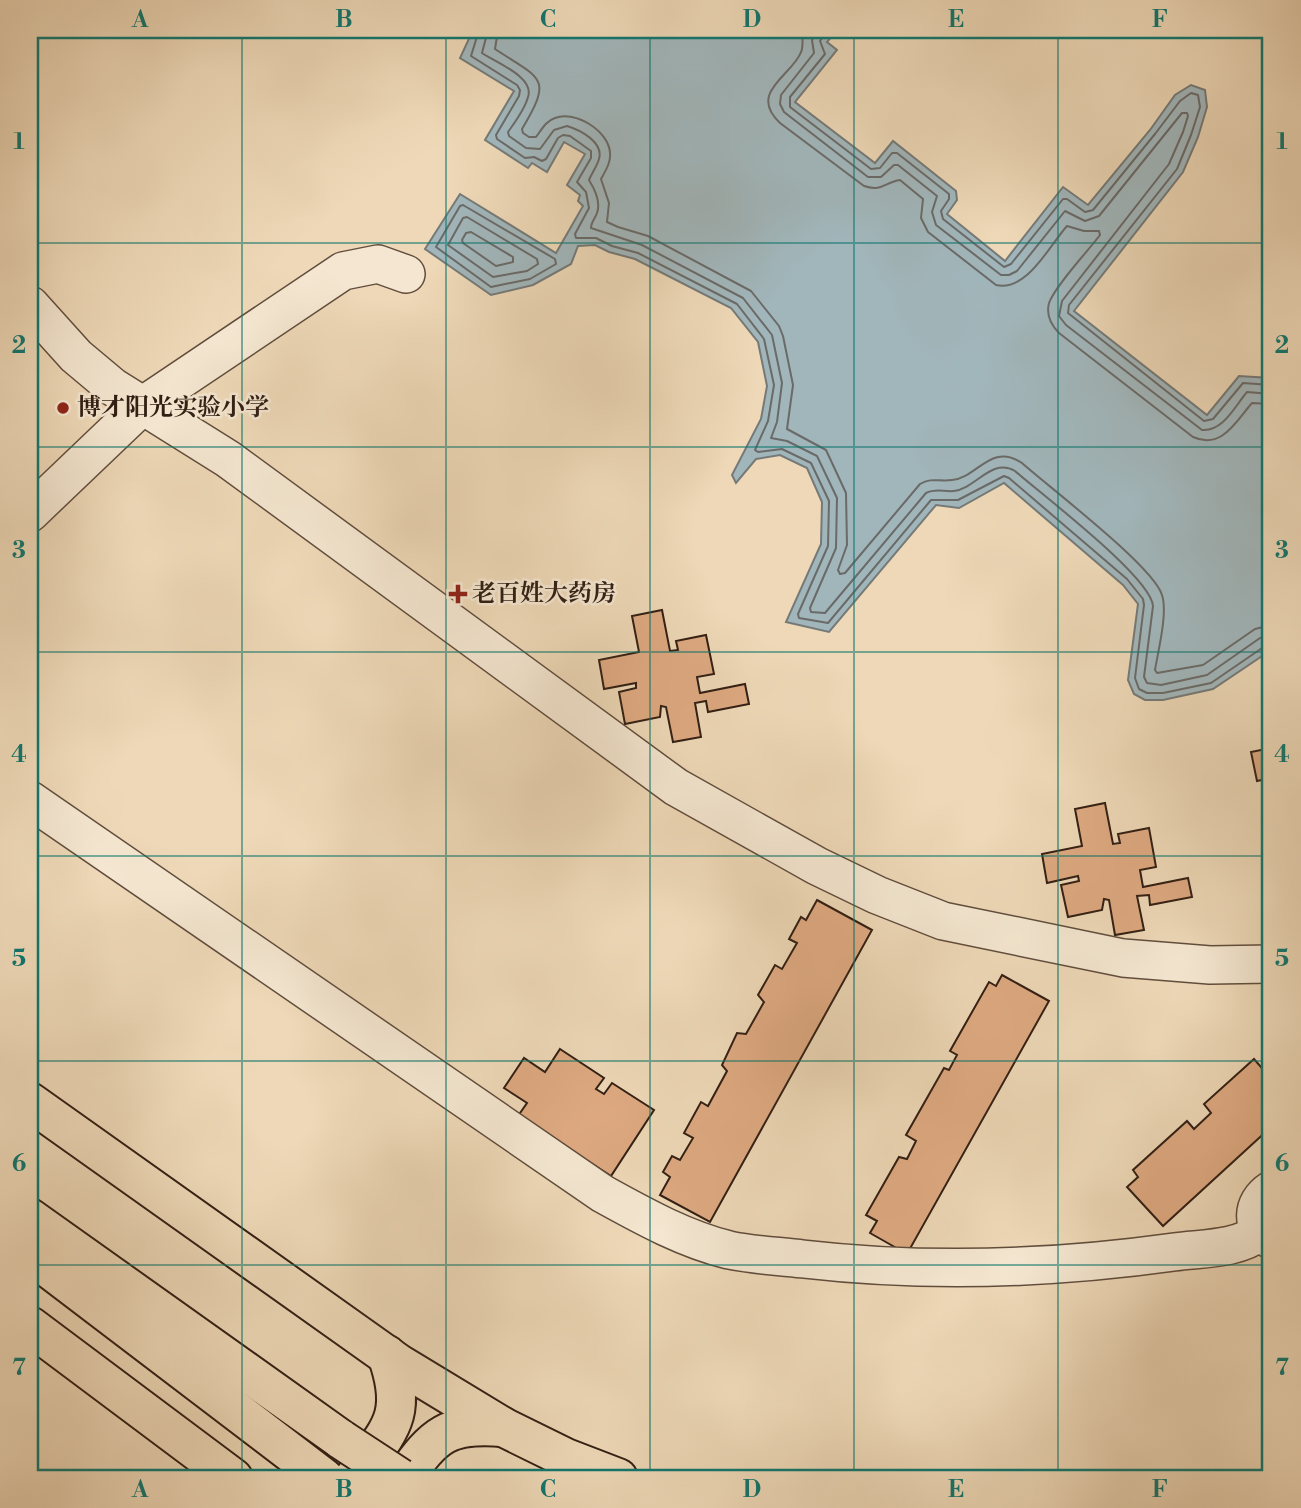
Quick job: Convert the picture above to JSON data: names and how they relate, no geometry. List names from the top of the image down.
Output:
{
  "places": {
    "other": ["博才阳光实验小学"],
    "health": ["老百姓大药房"]
  },
  "grid": {
    "columns": [
      "A",
      "B",
      "C",
      "D",
      "E",
      "F"
    ],
    "rows": [
      "1",
      "2",
      "3",
      "4",
      "5",
      "6",
      "7"
    ]
  }
}
